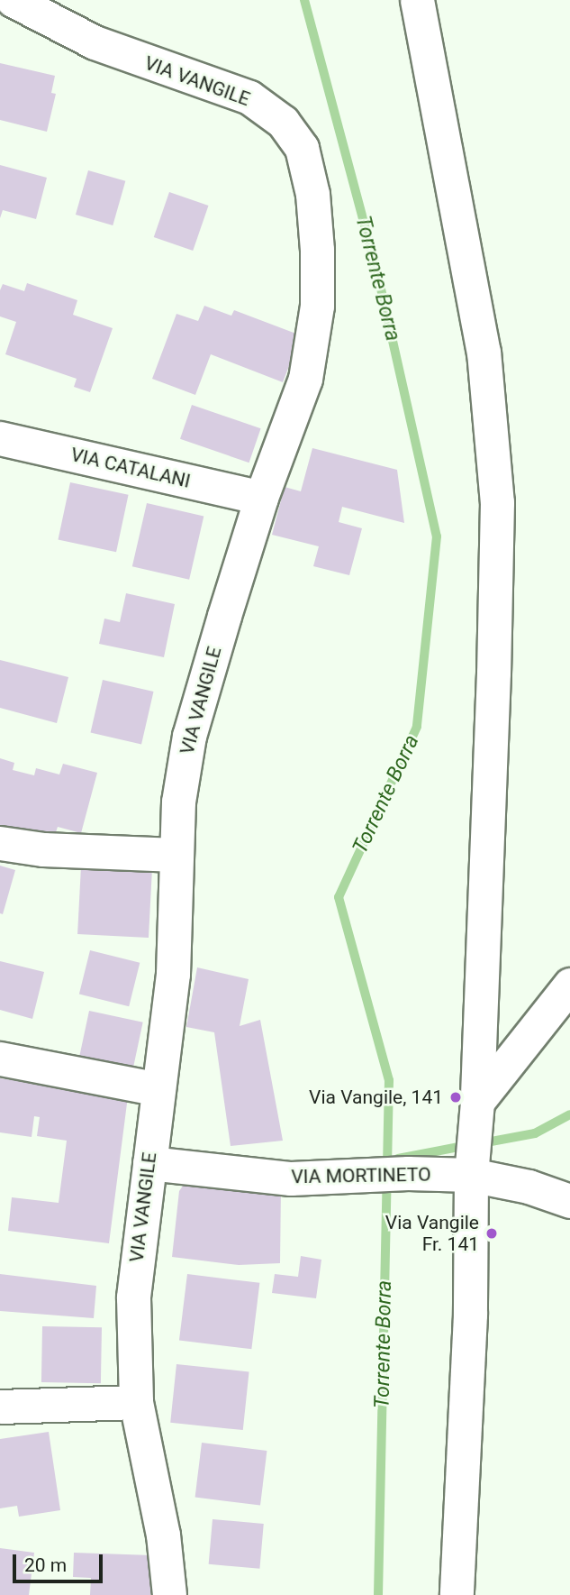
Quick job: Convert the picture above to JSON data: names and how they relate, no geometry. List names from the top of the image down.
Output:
{
  "streets": {
    "street": ["VIA VANGILE", "VIA CATALANI", "VIA MORTINETO"]
  },
  "crossings": [
    ["VIA VANGILE", "VIA CATALANI"],
    ["VIA VANGILE", "VIA MORTINETO"]
  ],
  "water": ["Torrente Borra"],
  "places": ["Via Vangile, 141", "Via Vangile Fr. 141"],
  "scale_bar": "20 m"
}
